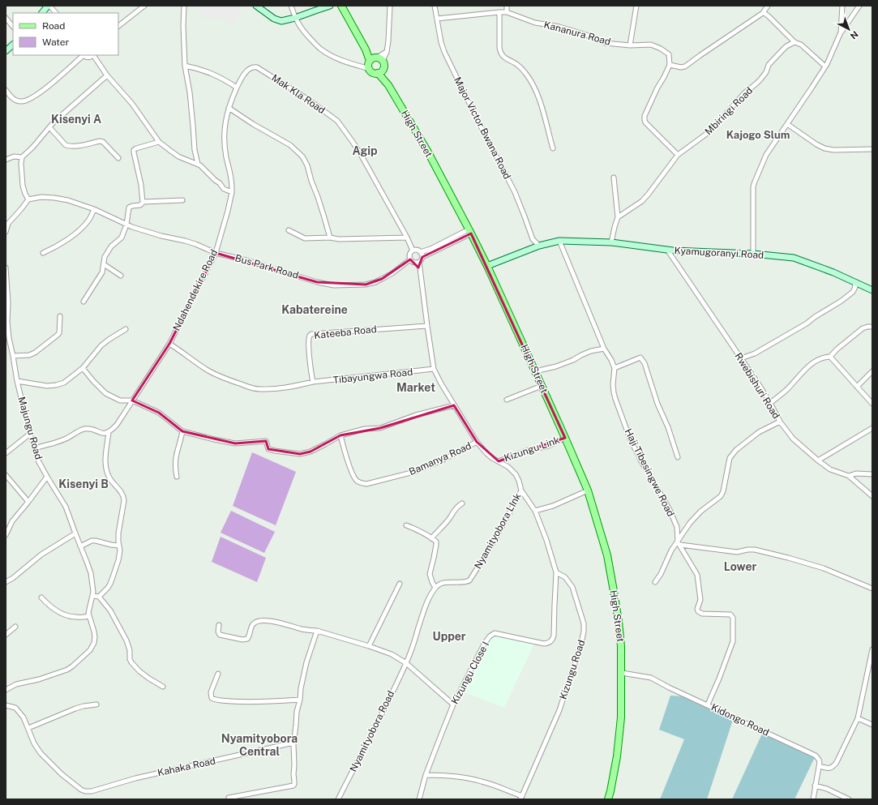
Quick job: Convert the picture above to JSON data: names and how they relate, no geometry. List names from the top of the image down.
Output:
{
  "streets": {
    "main road": ["High Street"],
    "street": [
      "Kananura Road",
      "Mak Kla Road",
      "Mbiringi Road",
      "Major Victor Bwana Road",
      "Kyamugoranyi Road",
      "Bus Park Road",
      "Ndahendekire Road",
      "Kateeba Road",
      "Tibayungwa Road",
      "Rwebishuri Road",
      "Majungu Road",
      "Kizungu Link",
      "Bamanya Road",
      "Haji Tibesingwe Road",
      "Nyamityobora LInk",
      "Kizungu Road",
      "Kizungu Close I",
      "Kidongo Road",
      "Nyamityobora Road",
      "Kahaka Road"
    ]
  },
  "crossings": [
    ["Kananura Road", "Major Victor Bwana Road"],
    ["Mak Kla Road", "Bus Park Road"],
    ["Mak Kla Road", "Ndahendekire Road"],
    ["Mak Kla Road", "Nyamityobora LInk"],
    ["Major Victor Bwana Road", "Kyamugoranyi Road"],
    ["High Street", "Kyamugoranyi Road"],
    ["High Street", "Kizungu Link"],
    ["High Street", "Kidongo Road"],
    ["Kyamugoranyi Road", "Rwebishuri Road"],
    ["Bus Park Road", "Ndahendekire Road"],
    ["Bus Park Road", "Nyamityobora LInk"],
    ["Ndahendekire Road", "Tibayungwa Road"],
    ["Kateeba Road", "Tibayungwa Road"],
    ["Kateeba Road", "Nyamityobora LInk"],
    ["Tibayungwa Road", "Nyamityobora LInk"],
    ["Kizungu Link", "Nyamityobora LInk"],
    ["Bamanya Road", "Nyamityobora LInk"],
    ["Nyamityobora LInk", "Nyamityobora Road"],
    ["Kizungu Road", "Kizungu Close I"]
  ],
  "districts": [
    "Kisenyi A",
    "Kajogo Slum",
    "Agip",
    "Kabatereine",
    "Market",
    "Kisenyi B",
    "Lower",
    "Upper",
    "Nyamityobora Central"
  ],
  "legend": ["Road", "Water"],
  "north": "bottom right"
}
